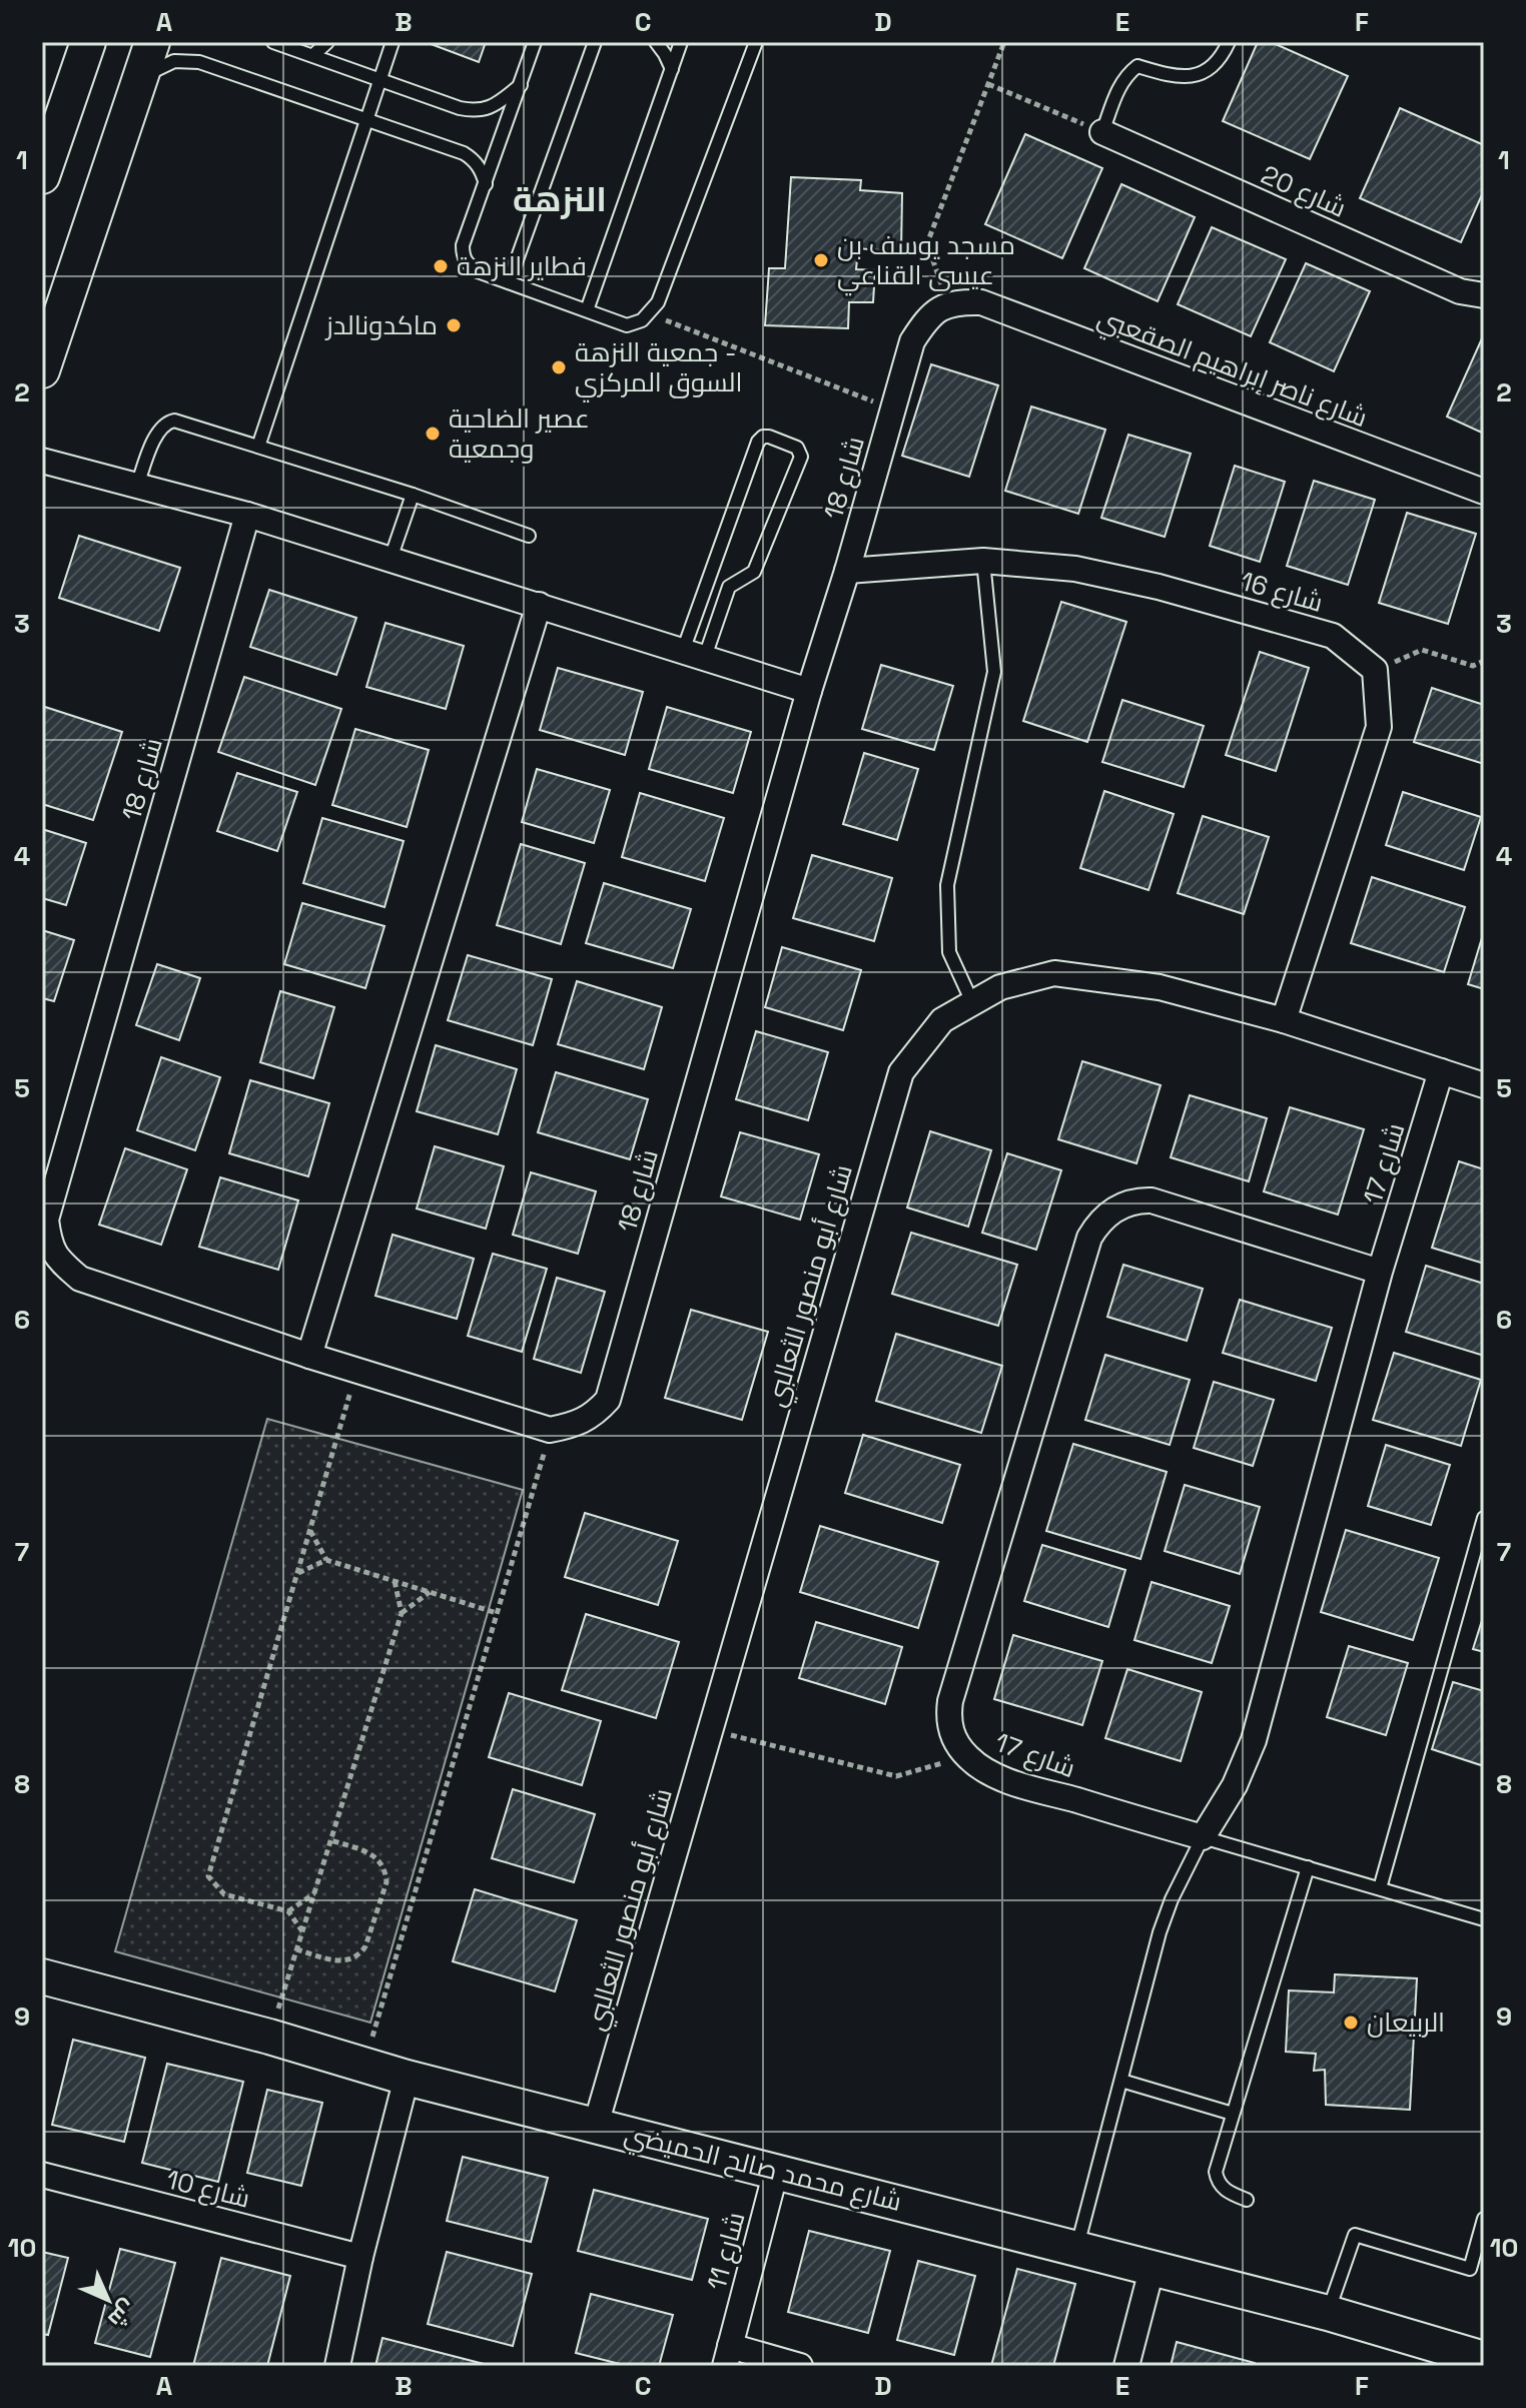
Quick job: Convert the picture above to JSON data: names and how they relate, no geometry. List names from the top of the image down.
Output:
{
  "streets": {
    "street": [
      "شارع 20",
      "شارع ناصر إبراهيم الصقعبي",
      "شارع 18",
      "شارع 16",
      "شارع 17",
      "شارع أبو منصور الثعالبي",
      "شارع محمد صالح الحميضي",
      "شارع 10",
      "شارع 11"
    ]
  },
  "crossings": [
    ["شارع ناصر إبراهيم الصقعبي", "شارع 18"],
    ["شارع 18", "شارع 16"],
    ["شارع 17", "شارع أبو منصور الثعالبي"],
    ["شارع أبو منصور الثعالبي", "شارع محمد صالح الحميضي"],
    ["شارع محمد صالح الحميضي", "شارع 11"]
  ],
  "districts": ["النزهة"],
  "places": [
    "مسجد يوسف بن عيسى القناعي",
    "فطاير النزهة",
    "ماكدونالدز",
    "جمعية النزهة - السوق المركزي",
    "عصير الضاحية وجمعية",
    "الربيعان"
  ],
  "north": "bottom right",
  "grid": {
    "columns": [
      "A",
      "B",
      "C",
      "D",
      "E",
      "F"
    ],
    "rows": [
      "1",
      "2",
      "3",
      "4",
      "5",
      "6",
      "7",
      "8",
      "9",
      "10"
    ]
  }
}
